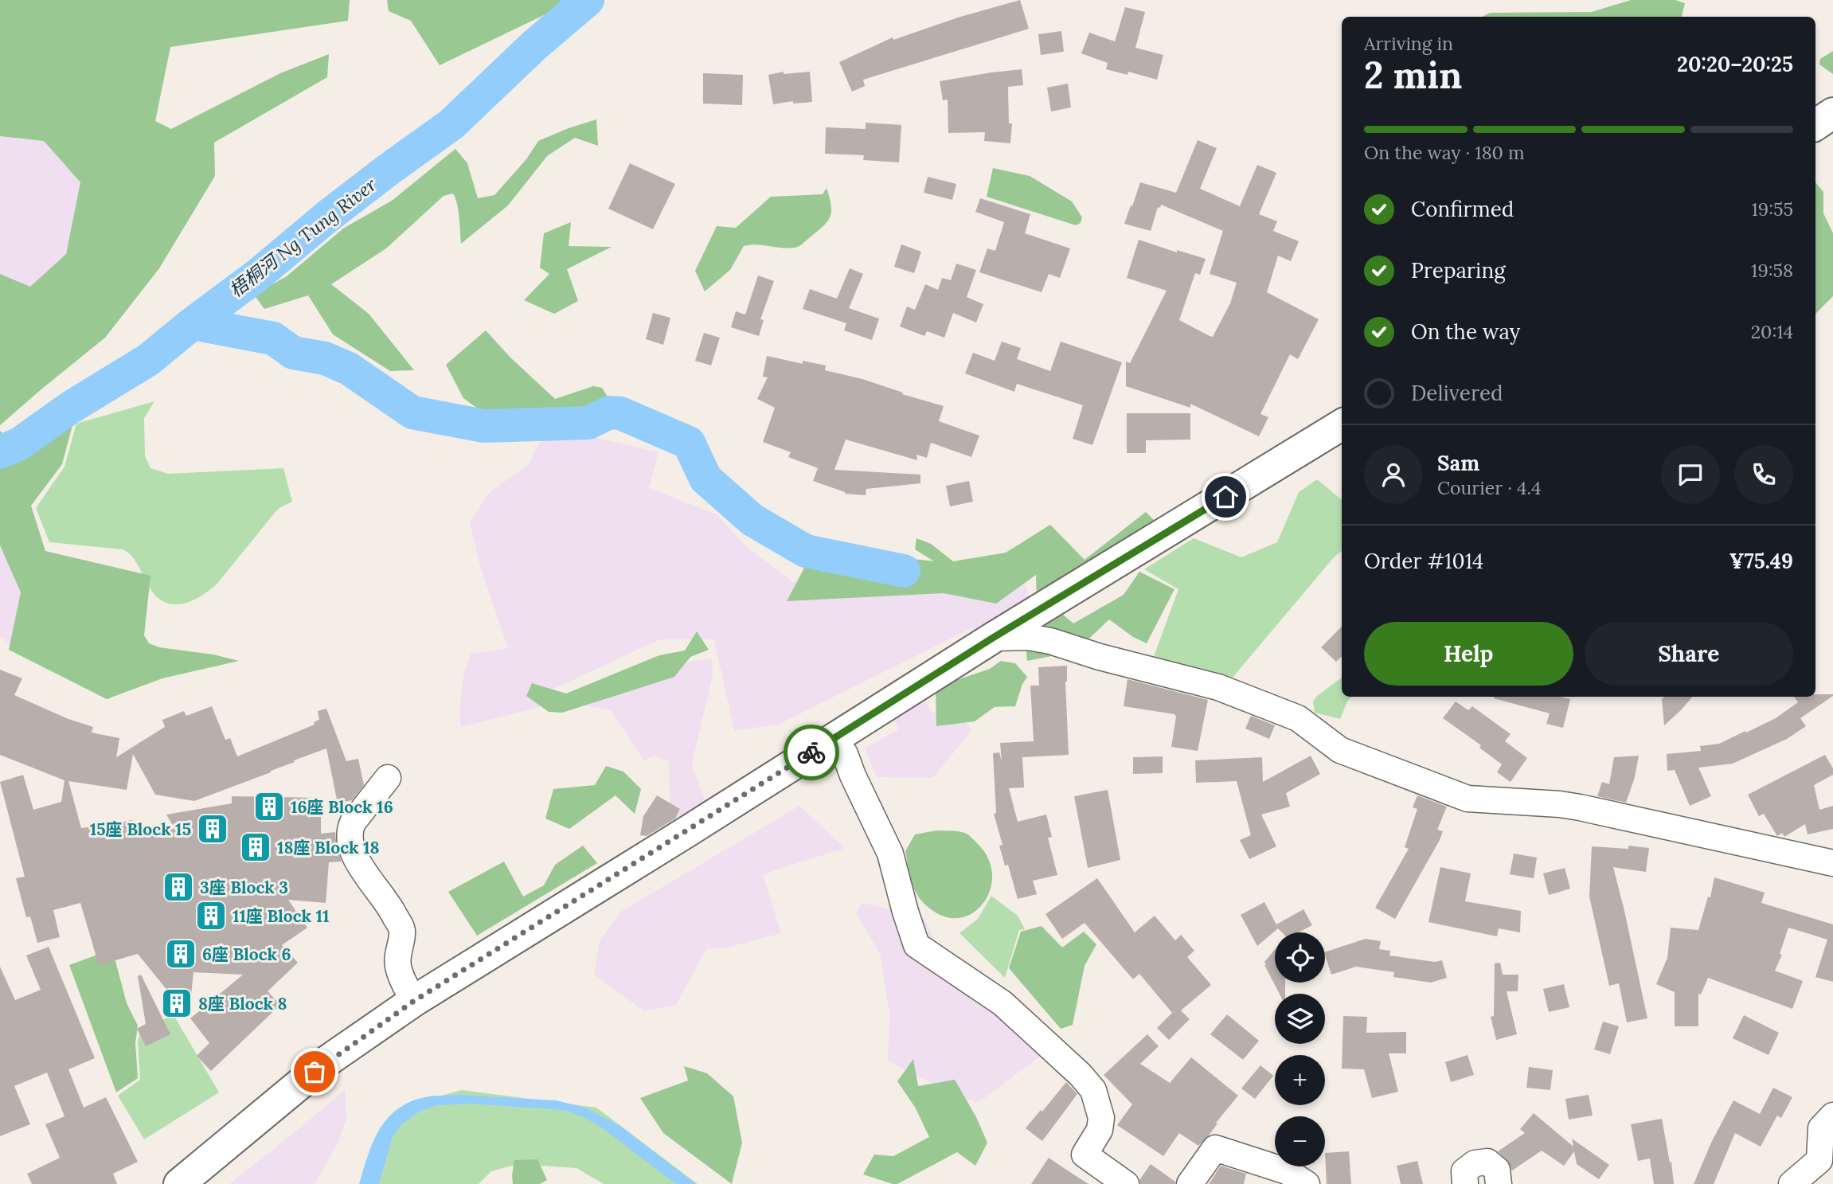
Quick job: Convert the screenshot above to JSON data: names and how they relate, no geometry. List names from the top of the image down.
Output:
{
  "water": ["梧桐河 Ng Tung River"],
  "places": {
    "building": [
      "16座 Block 16",
      "15座 Block 15",
      "18座 Block 18",
      "3座 Block 3",
      "11座 Block 11",
      "6座 Block 6",
      "8座 Block 8"
    ]
  },
  "page": {
    "heading": ["2 min", "Arriving in", "20:20–20:25"],
    "panel": [
      "Sam",
      "Courier · 4.4",
      "Order #1014",
      "¥75.49"
    ],
    "bar": "On the way · 180 m",
    "list": [
      ["Confirmed", "19:55"],
      ["Preparing", "19:58"],
      ["On the way", "20:14"],
      "Delivered"
    ],
    "buttons": ["Help", "Share"],
    "map_buttons": ["+", "−"]
  }
}
